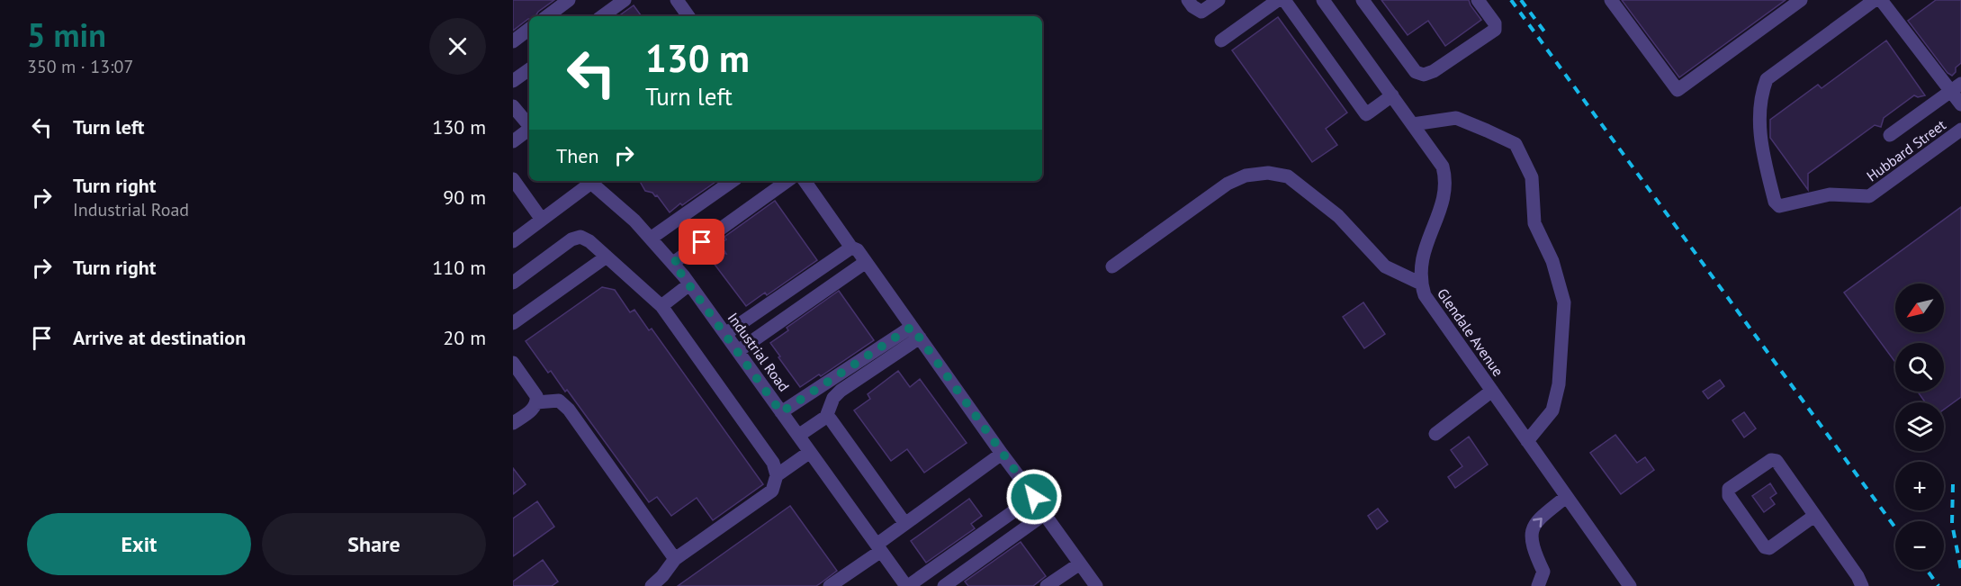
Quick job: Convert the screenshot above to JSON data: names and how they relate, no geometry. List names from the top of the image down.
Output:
{
  "streets": {
    "street": ["Hubbard Street", "Glendale Avenue", "Industrial Road"]
  },
  "north": "bottom left",
  "page": {
    "heading": ["5 min", "350 m · 13:07"],
    "turn": ["130 m", "Turn left"],
    "list": [
      {
        "name": "Turn left",
        "value": "130 m"
      },
      {
        "name": "Turn right",
        "note": "Industrial Road",
        "value": "90 m"
      },
      {
        "name": "Turn right",
        "value": "110 m"
      },
      {
        "name": "Arrive at destination",
        "value": "20 m"
      }
    ],
    "then": "Then",
    "map_buttons": ["+", "−"],
    "buttons": ["Exit", "Share"]
  }
}
